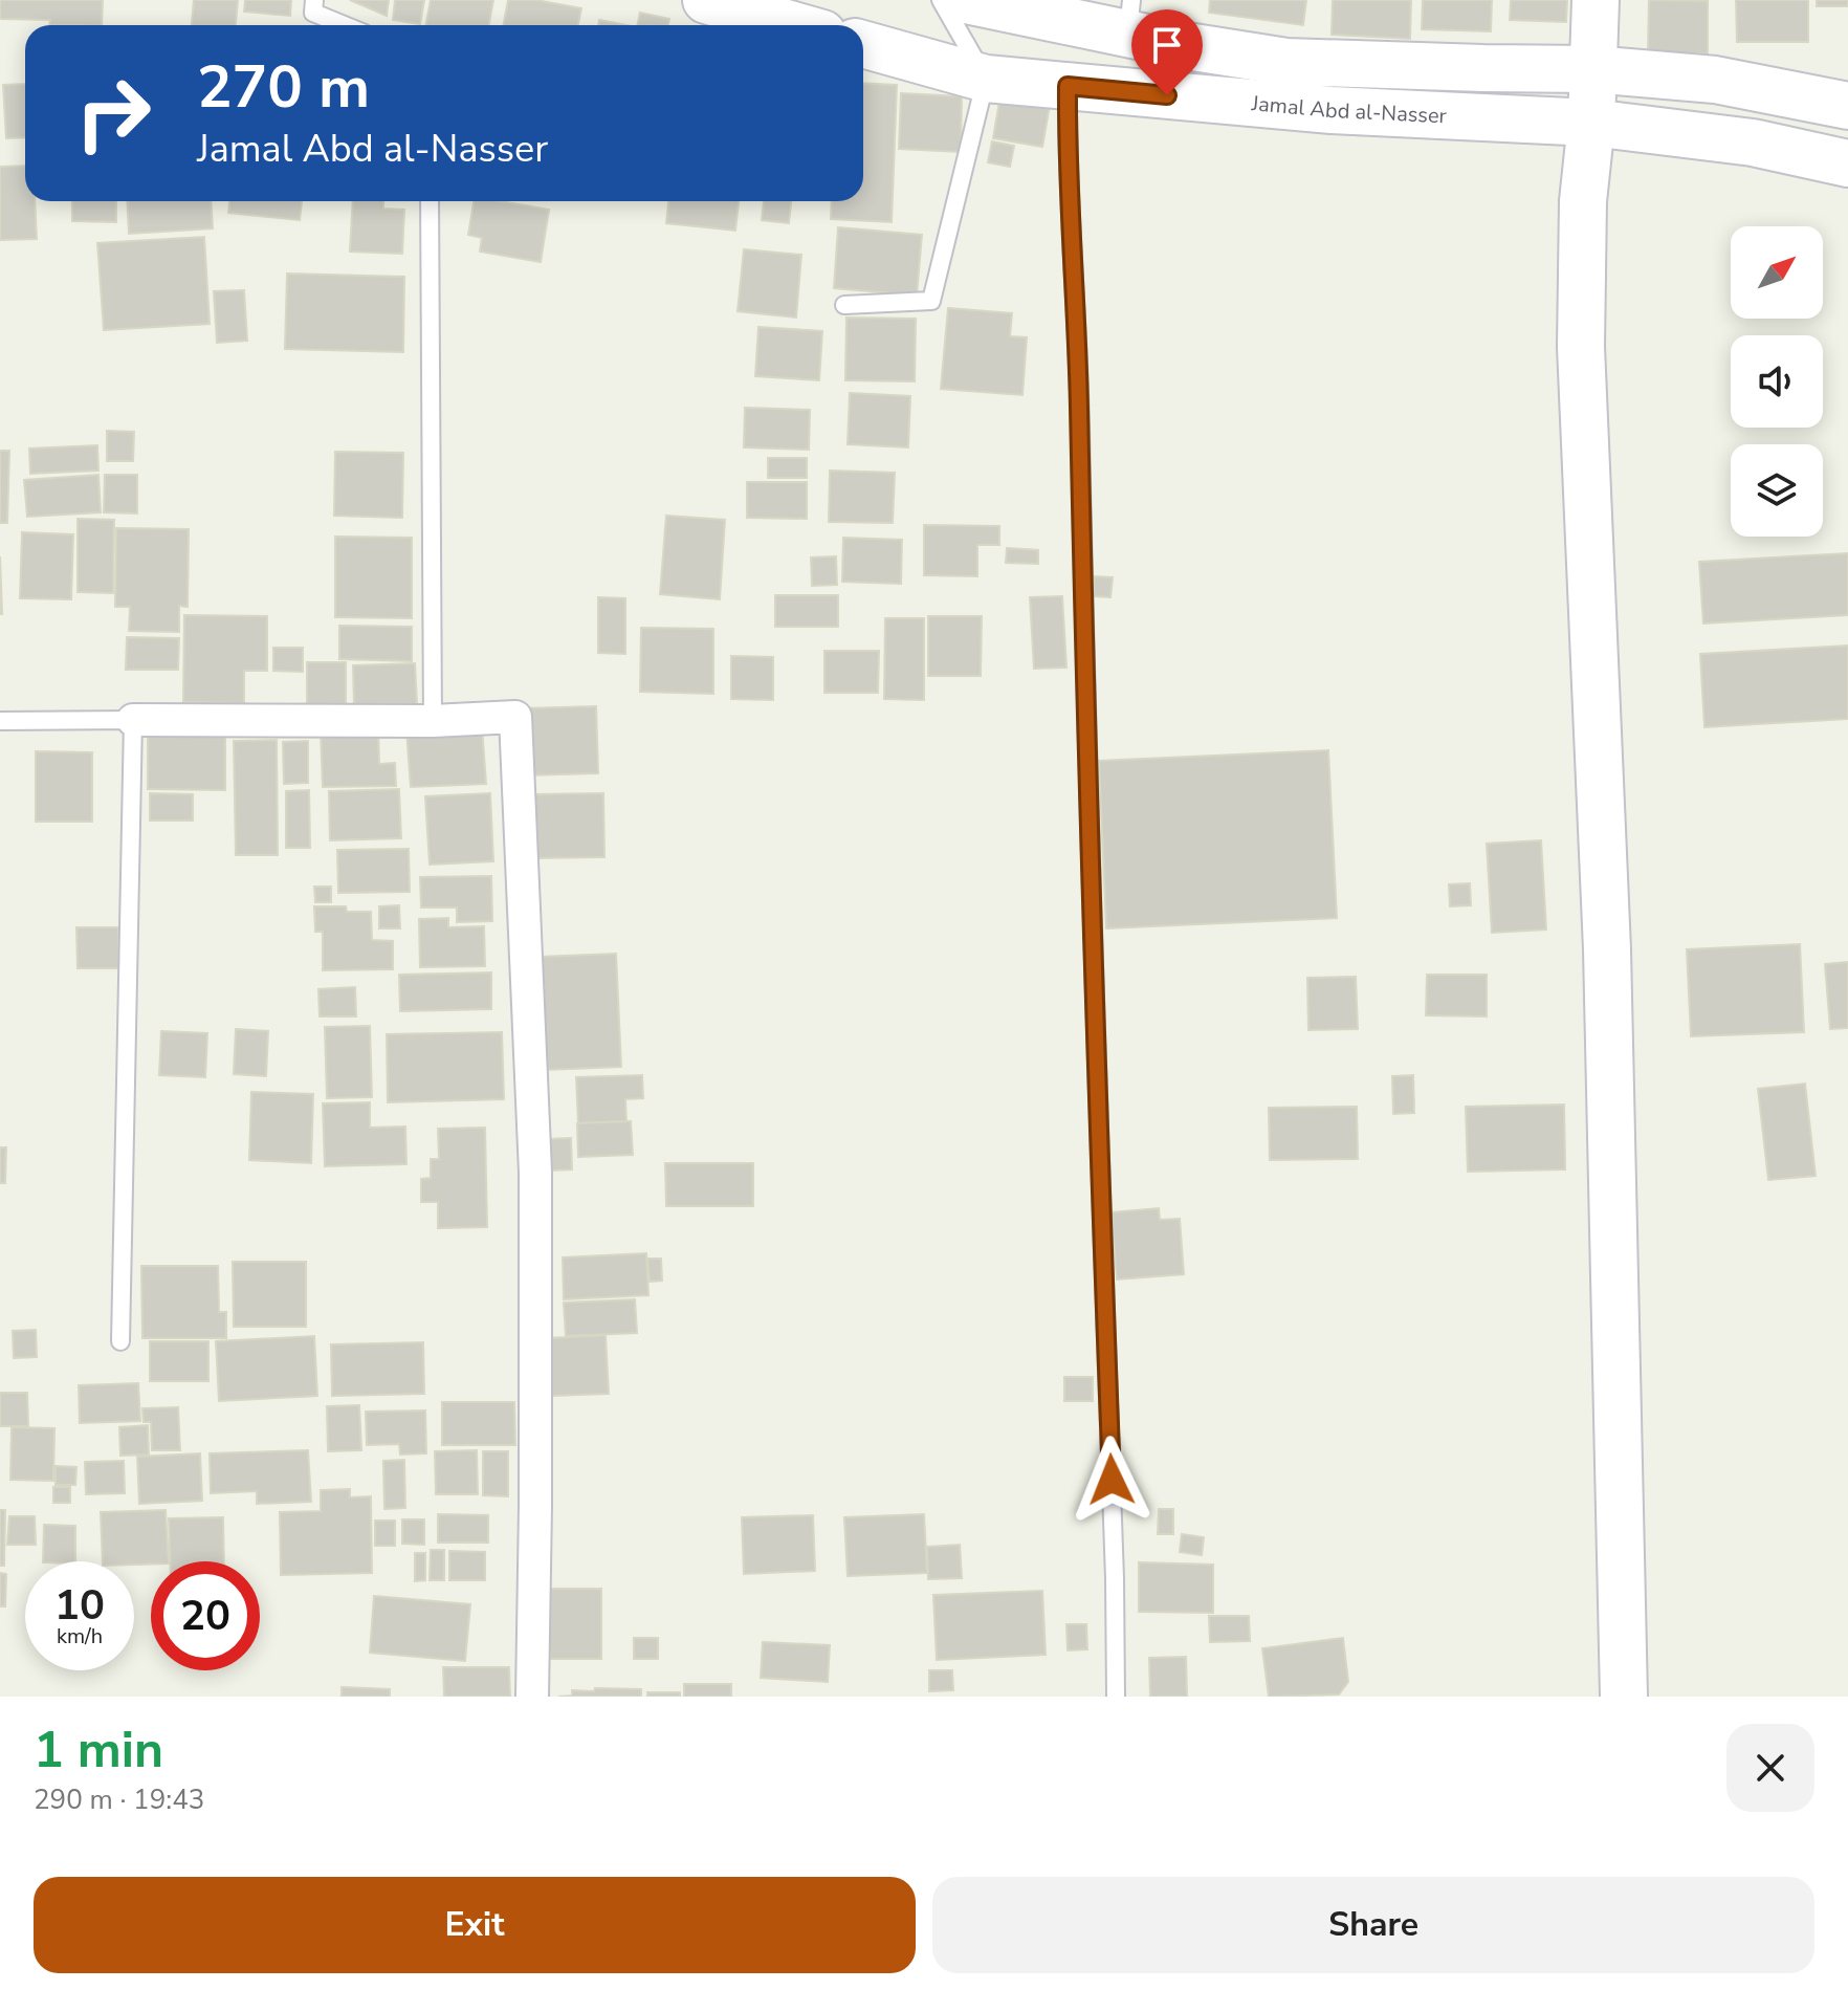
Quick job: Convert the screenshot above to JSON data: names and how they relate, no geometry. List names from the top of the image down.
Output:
{
  "streets": {
    "main road": ["Jamal Abd al-Nasser"]
  },
  "north": "top right",
  "page": {
    "turn": ["270 m", "Jamal Abd al-Nasser"],
    "speed": "10 km/h",
    "limit": "20",
    "heading": ["1 min", "290 m · 19:43"],
    "buttons": ["Exit", "Share"]
  }
}
